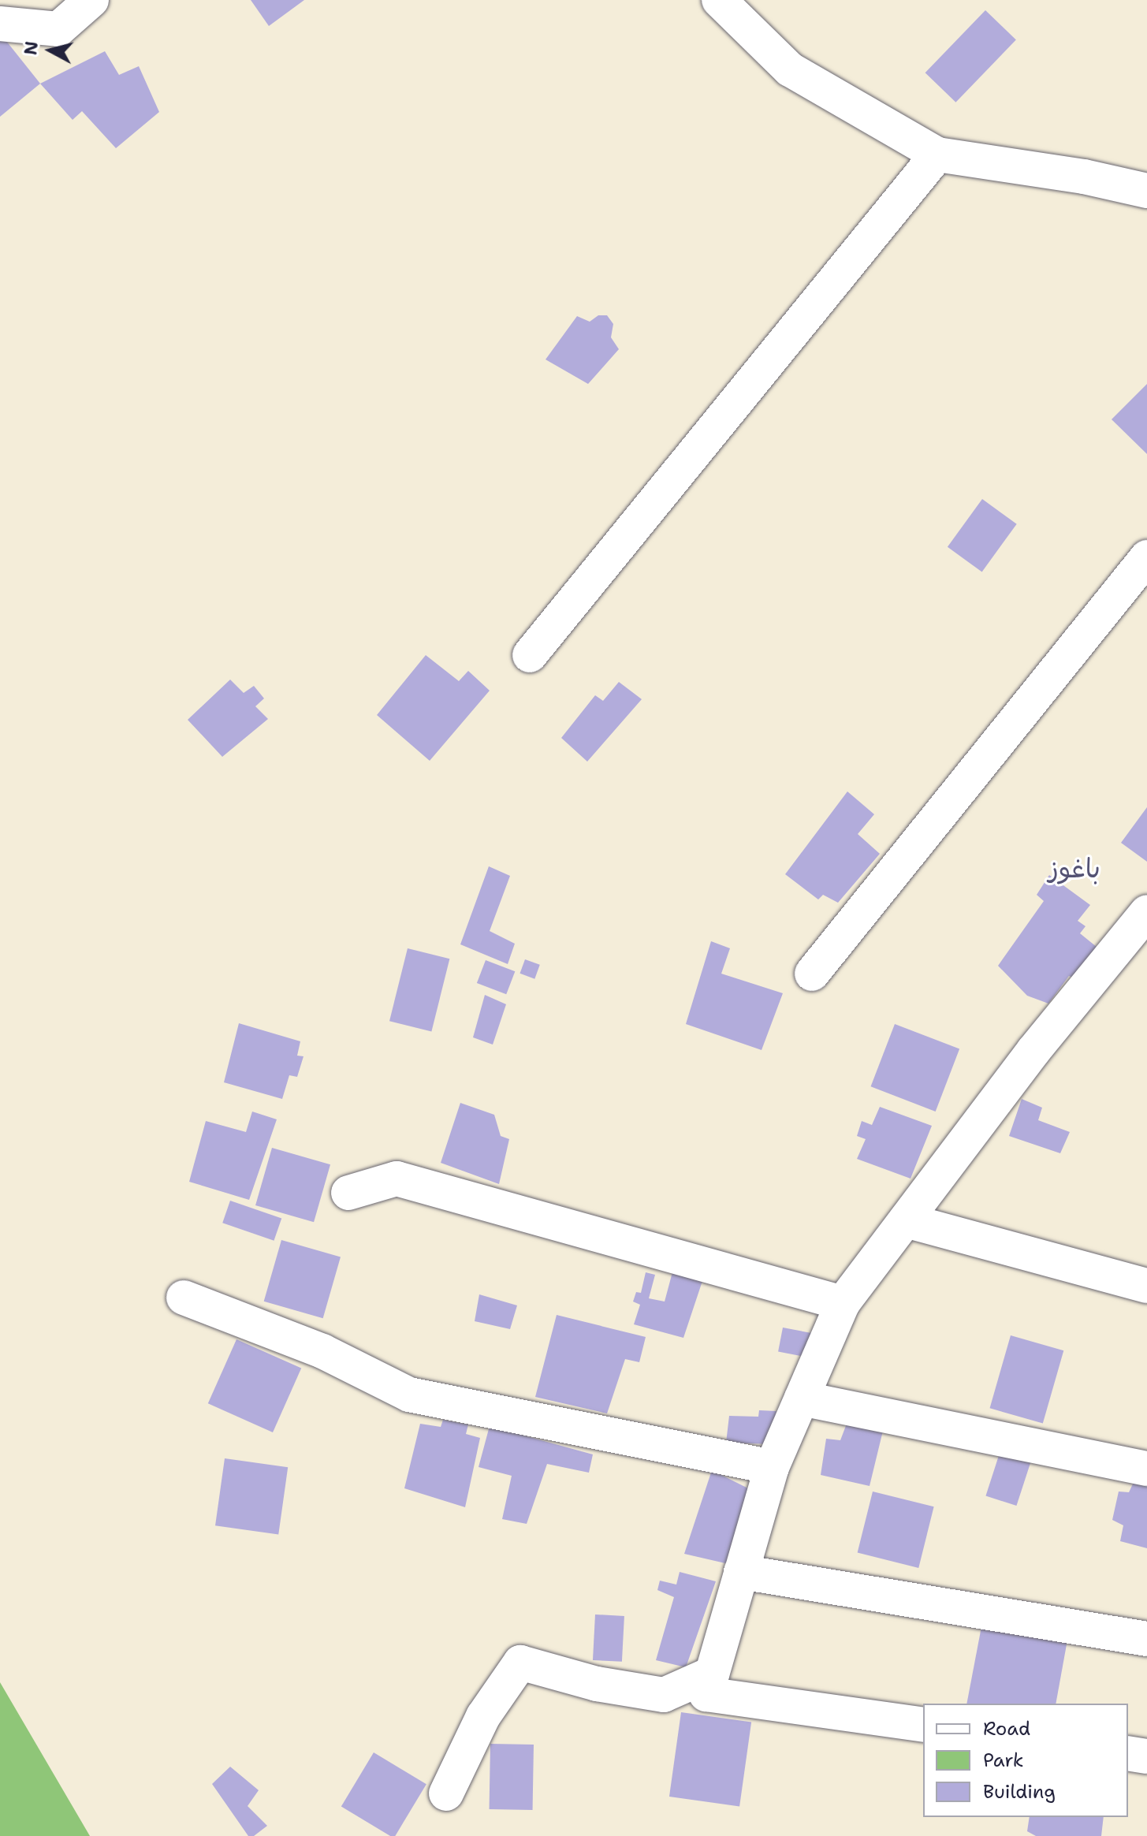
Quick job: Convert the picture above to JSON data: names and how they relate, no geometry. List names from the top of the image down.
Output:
{
  "districts": ["باغوز"],
  "legend": ["Road", "Park", "Building"],
  "north": "left"
}
